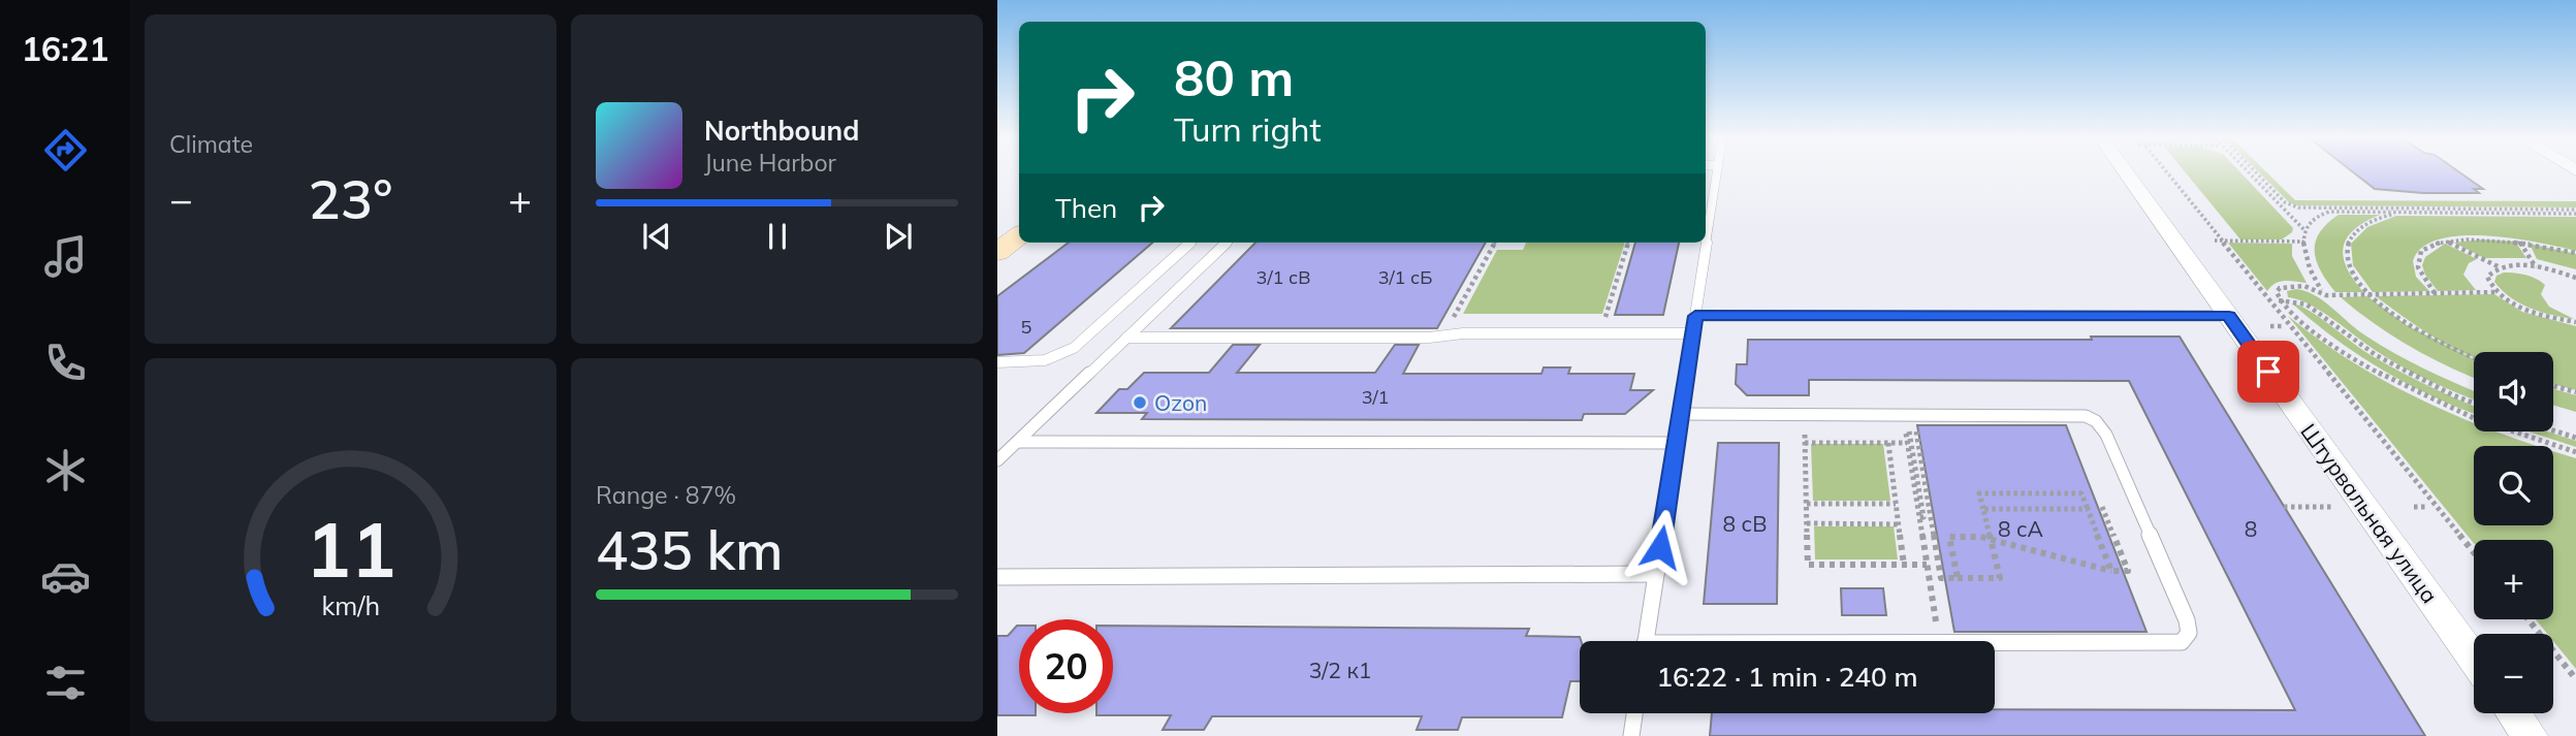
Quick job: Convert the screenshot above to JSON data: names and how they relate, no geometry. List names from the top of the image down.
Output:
{
  "streets": {
    "street": ["Штурвальная улица"]
  },
  "places": ["Ozon"],
  "house_numbers": [
    "3/1 сВ",
    "3/1 сБ",
    "5",
    "3/1",
    "8 сВ",
    "8 сА",
    "8",
    "3/2 к1"
  ],
  "page": {
    "tabs": "16:21",
    "tile": [
      "Climate",
      ["Range · 87%", "435 km"]
    ],
    "turn": ["80 m", "Turn right"],
    "song": ["Northbound", "June Harbor"],
    "heat": ["−", "23°", "+"],
    "then": "Then",
    "map_buttons": ["+", "−"],
    "limit": "20",
    "trip": "16:22 · 1 min · 240 m",
    "gauge": ["11", "km/h"]
  }
}
